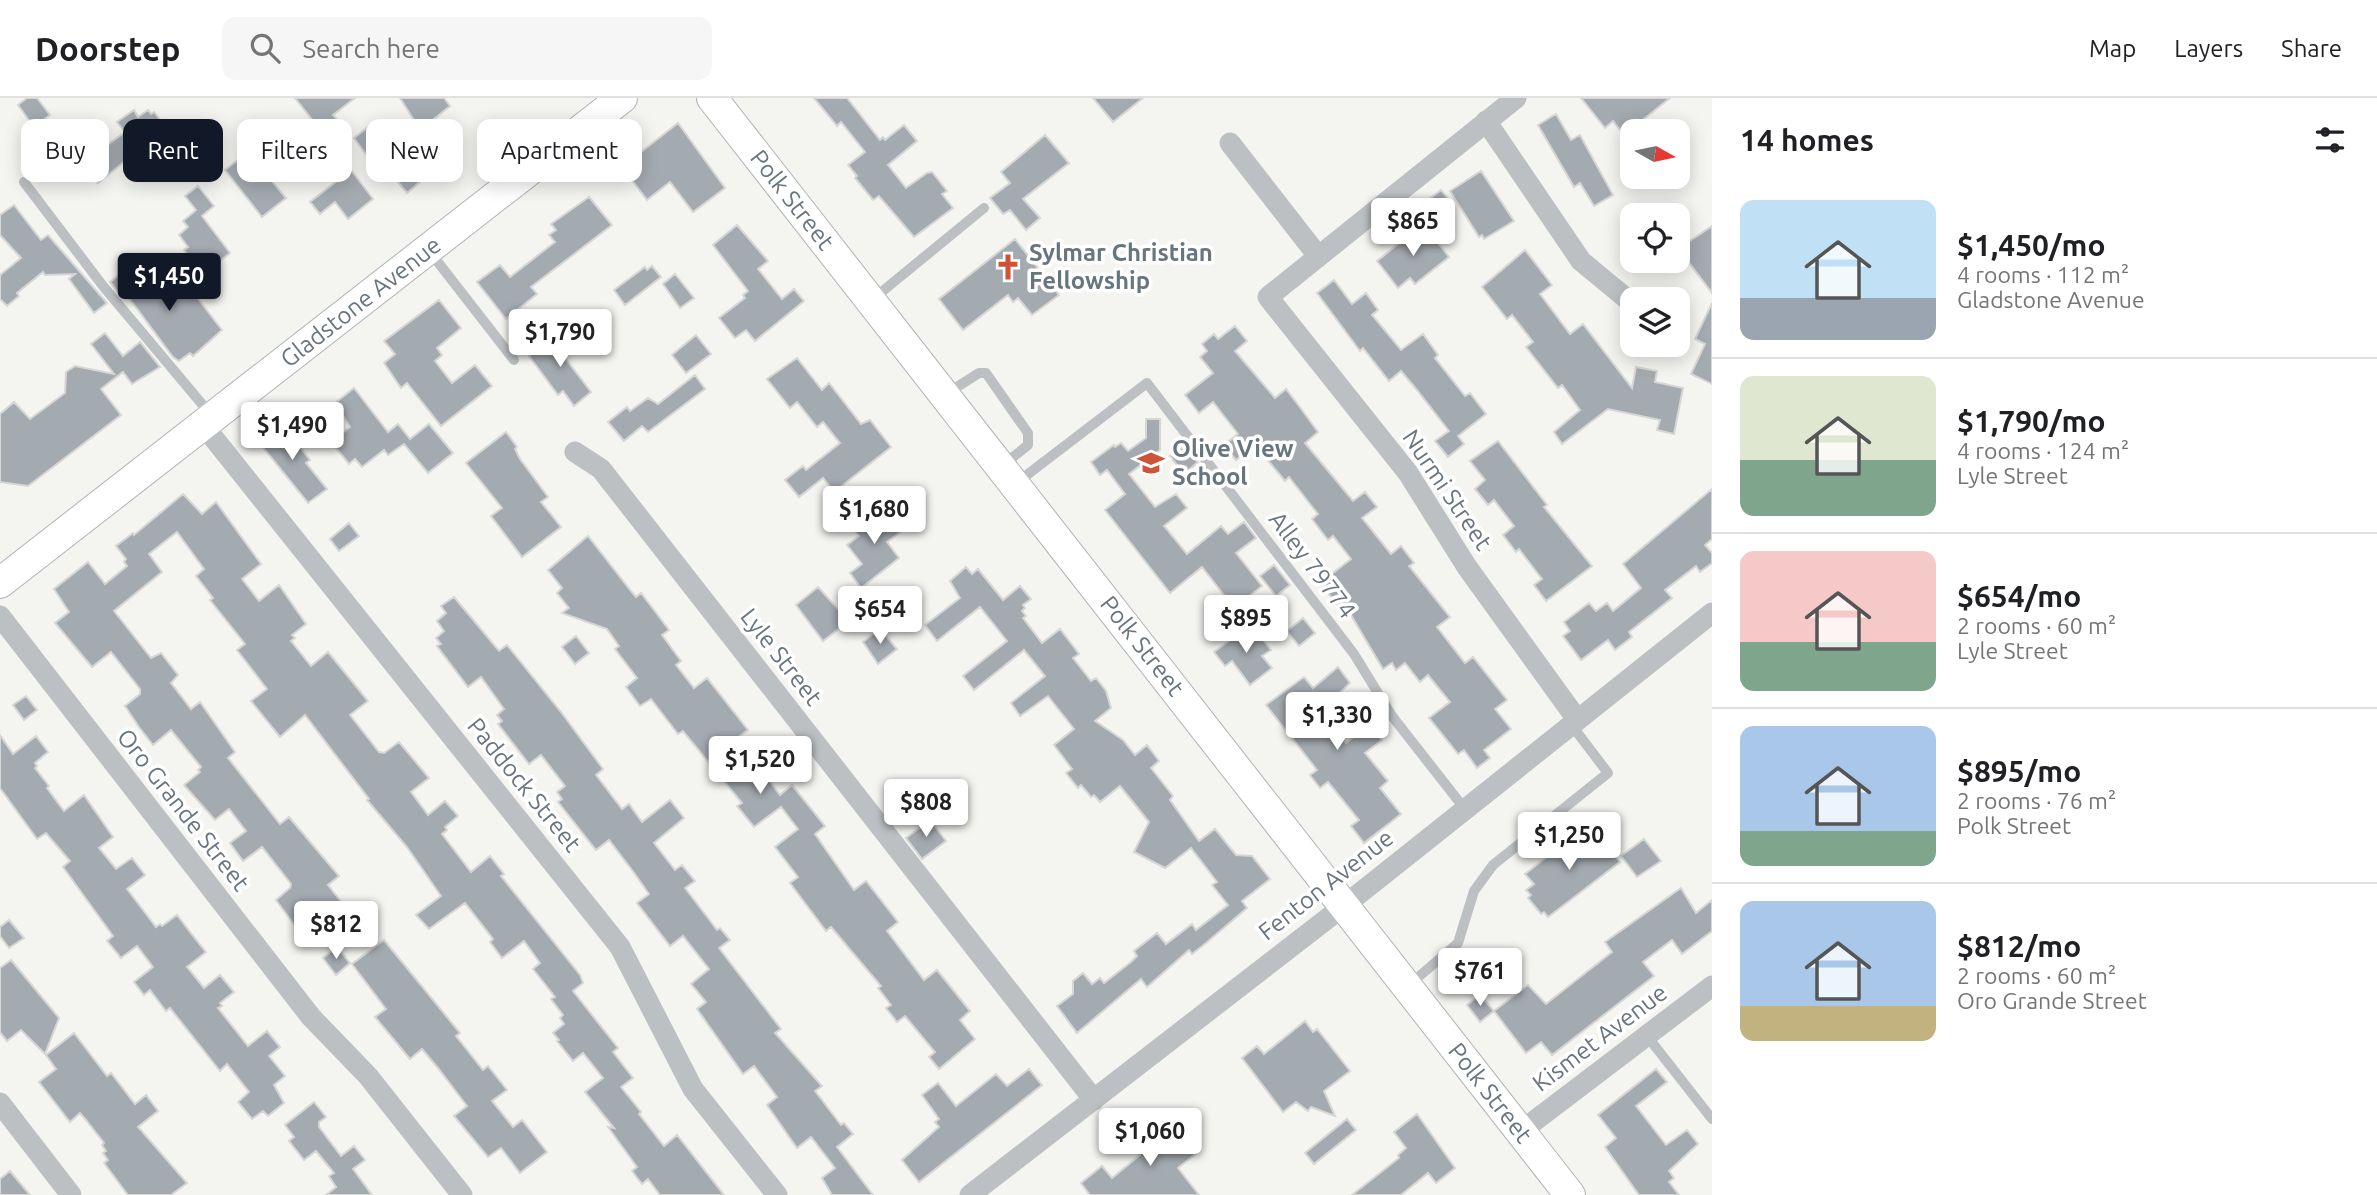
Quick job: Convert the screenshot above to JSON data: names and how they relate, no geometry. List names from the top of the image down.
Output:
{
  "streets": {
    "street": [
      "Polk Street",
      "Gladstone Avenue",
      "Nurmi Street",
      "Lyle Street",
      "Paddock Street",
      "Oro Grande Street",
      "Fenton Avenue",
      "Kismet Avenue"
    ],
    "lane": ["Alley 79774"]
  },
  "crossings": [
    ["Polk Street", "Alley 79774"],
    ["Polk Street", "Fenton Avenue"],
    ["Polk Street", "Kismet Avenue"],
    ["Gladstone Avenue", "Paddock Street"],
    ["Nurmi Street", "Fenton Avenue"],
    ["Alley 79774", "Fenton Avenue"],
    ["Lyle Street", "Fenton Avenue"]
  ],
  "places": {
    "church": ["Sylmar Christian Fellowship"],
    "school or university": ["Olive View School"]
  },
  "north": "right",
  "page": {
    "header": "Doorstep",
    "search": "Search here",
    "nav": ["Map", "Layers", "Share"],
    "heading": "14 homes",
    "chip": [
      "Buy",
      "Rent",
      "Filters",
      "New",
      "Apartment"
    ],
    "list": [
      {
        "name": "$1,450/mo",
        "note": "4 rooms · 112 m² · Gladstone Avenue"
      },
      {
        "name": "$1,790/mo",
        "note": "4 rooms · 124 m² · Lyle Street"
      },
      {
        "name": "$654/mo",
        "note": "2 rooms · 60 m² · Lyle Street"
      },
      {
        "name": "$895/mo",
        "note": "2 rooms · 76 m² · Polk Street"
      },
      {
        "name": "$812/mo",
        "note": "2 rooms · 60 m² · Oro Grande Street"
      }
    ],
    "price": [
      "$865",
      "$1,450",
      "$1,790",
      "$1,490",
      "$1,680",
      "$654",
      "$895",
      "$1,330",
      "$1,520",
      "$808",
      "$1,250",
      "$812",
      "$761",
      "$1,060"
    ]
  }
}
